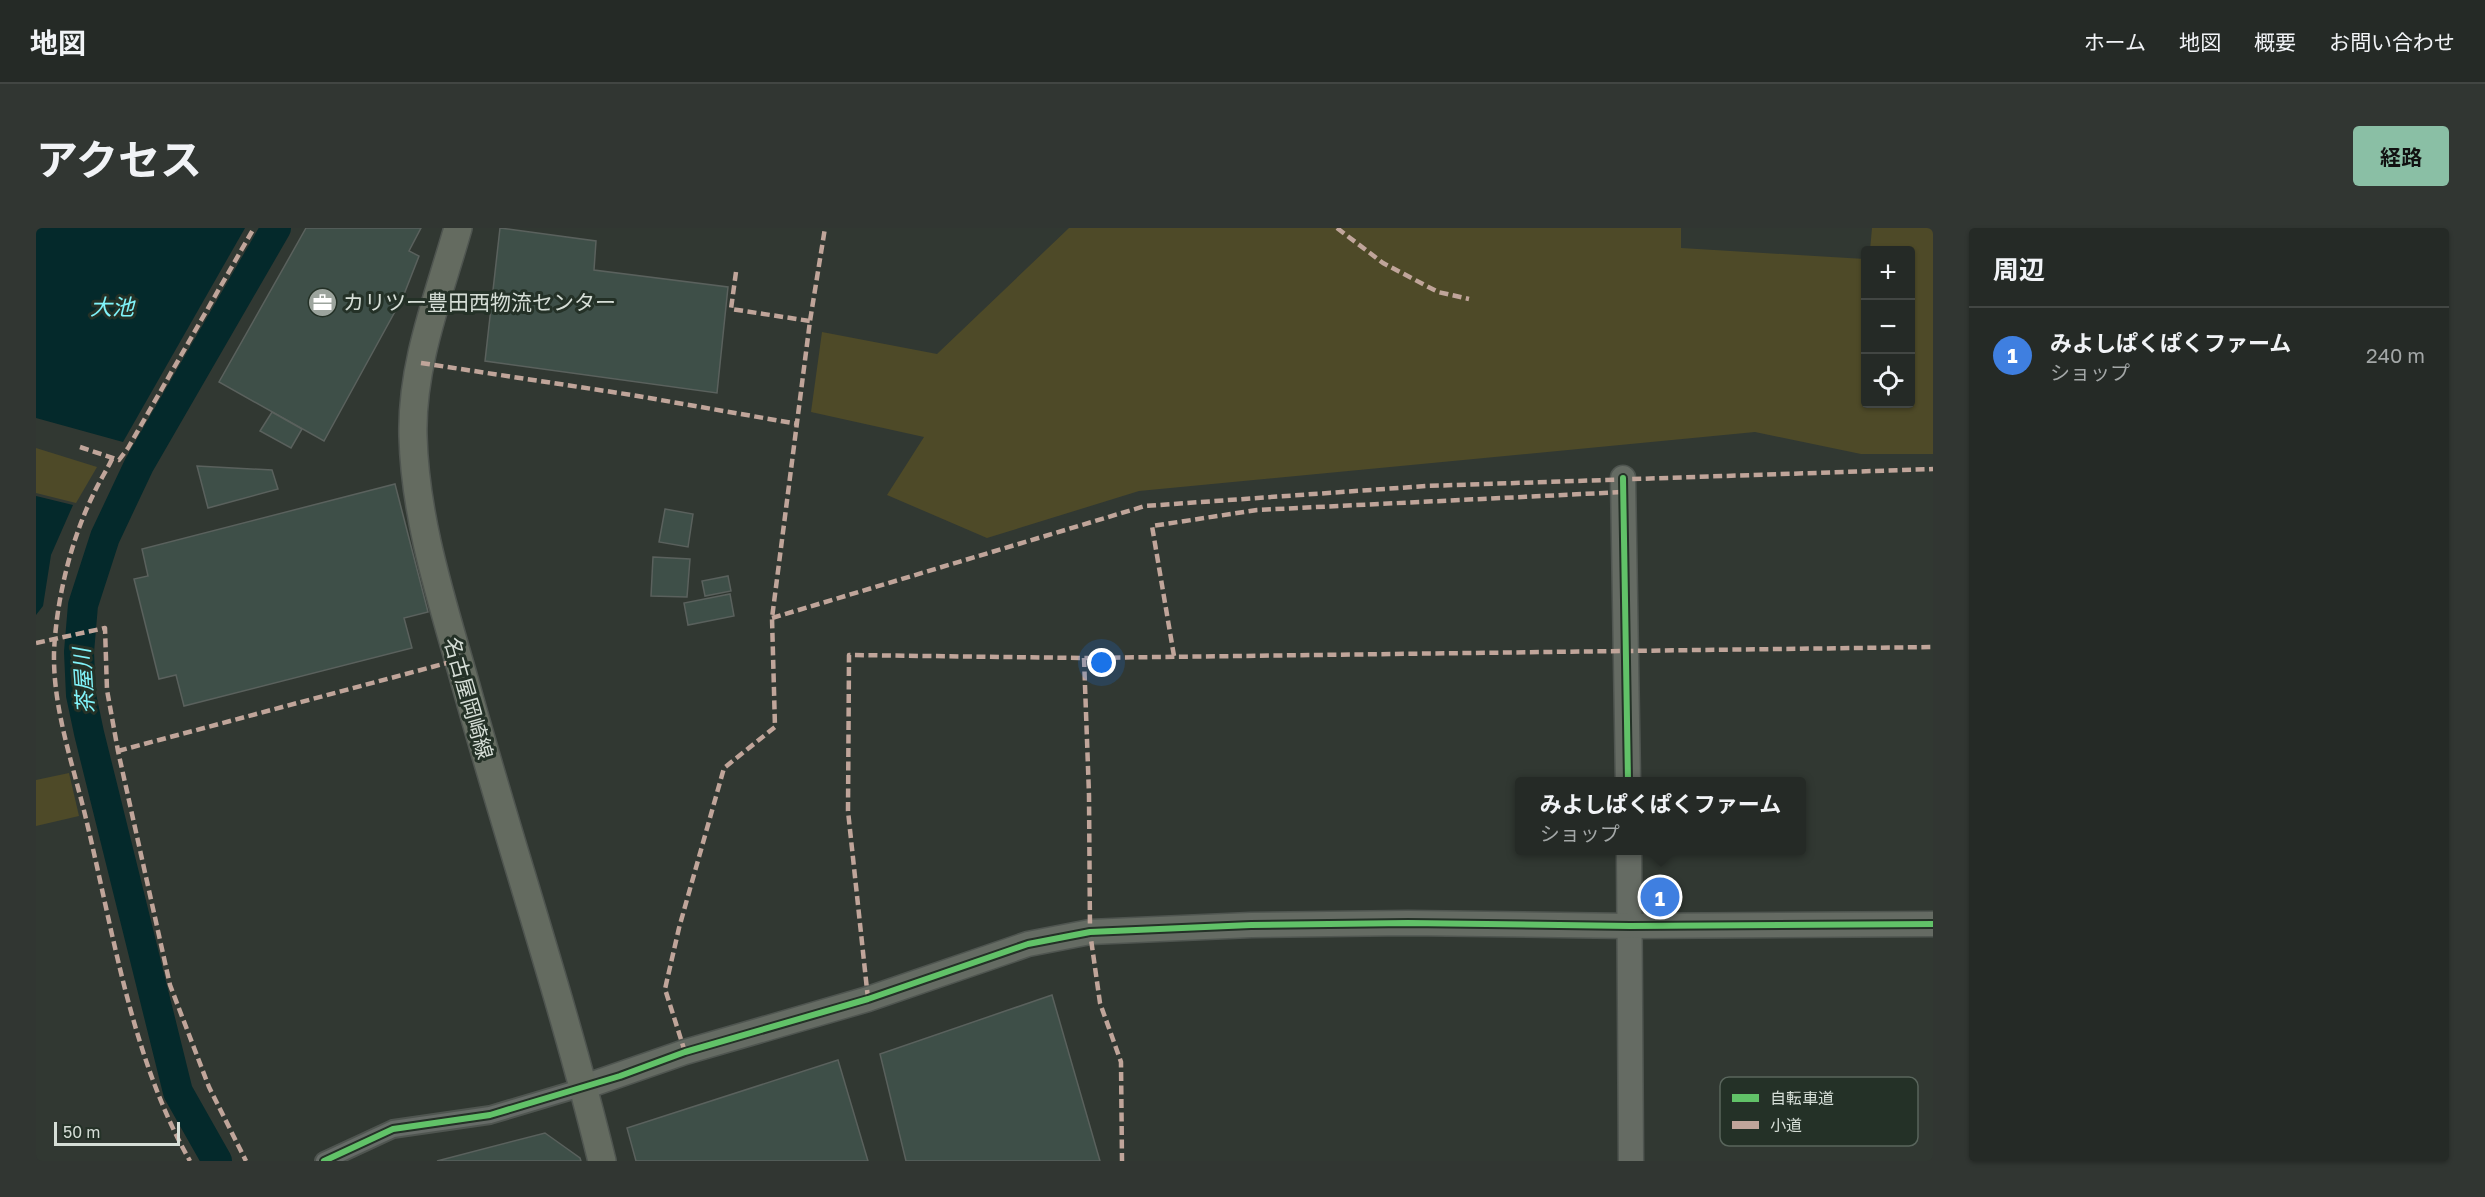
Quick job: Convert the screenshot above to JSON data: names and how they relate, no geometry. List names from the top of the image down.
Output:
{
  "streets": {
    "main road": ["名古屋岡崎線"]
  },
  "water": ["大池", "茶屋川"],
  "places": {
    "office": ["カリツー豊田西物流センター"]
  },
  "legend": ["自転車道", "小道"],
  "scale_bar": "50 m",
  "page": {
    "header": "地図",
    "nav": [
      "ホーム",
      "地図",
      "概要",
      "お問い合わせ"
    ],
    "title": "アクセス",
    "buttons": "経路",
    "heading": "周辺",
    "map_buttons": ["+", "−"],
    "list": [
      {
        "mark": "1",
        "name": "みよしぱくぱくファーム",
        "note": "ショップ",
        "value": "240 m"
      }
    ],
    "popup": ["みよしぱくぱくファーム", "ショップ"],
    "pins": "1",
    "scale": "50 m"
  }
}
